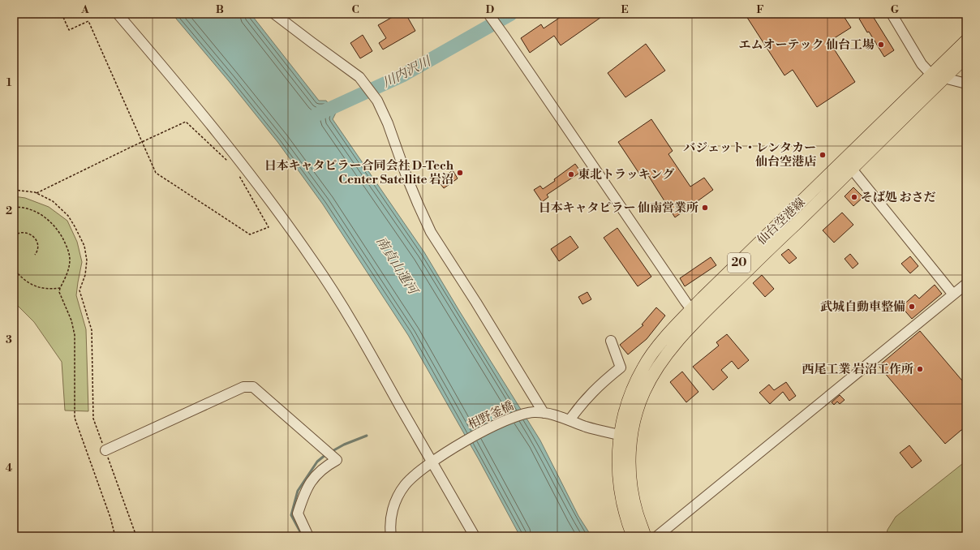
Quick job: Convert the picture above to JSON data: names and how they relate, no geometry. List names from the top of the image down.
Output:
{
  "streets": {
    "main road": ["仙台空港線", "20"],
    "street": ["相野釜橋"]
  },
  "water": ["川内沢川", "南貞山運河"],
  "places": [
    "エムオーテック 仙台工場",
    "バジェット・レンタカー 仙台空港店",
    "日本キャタピラー合同会社 D-Tech Center Satellite 岩沼",
    "東北トラッキング",
    "そば処 おさだ",
    "日本キャタピラー 仙南営業所",
    "武城自動車整備",
    "西尾工業 岩沼工作所"
  ],
  "grid": {
    "columns": [
      "A",
      "B",
      "C",
      "D",
      "E",
      "F",
      "G"
    ],
    "rows": [
      "1",
      "2",
      "3",
      "4"
    ]
  }
}
